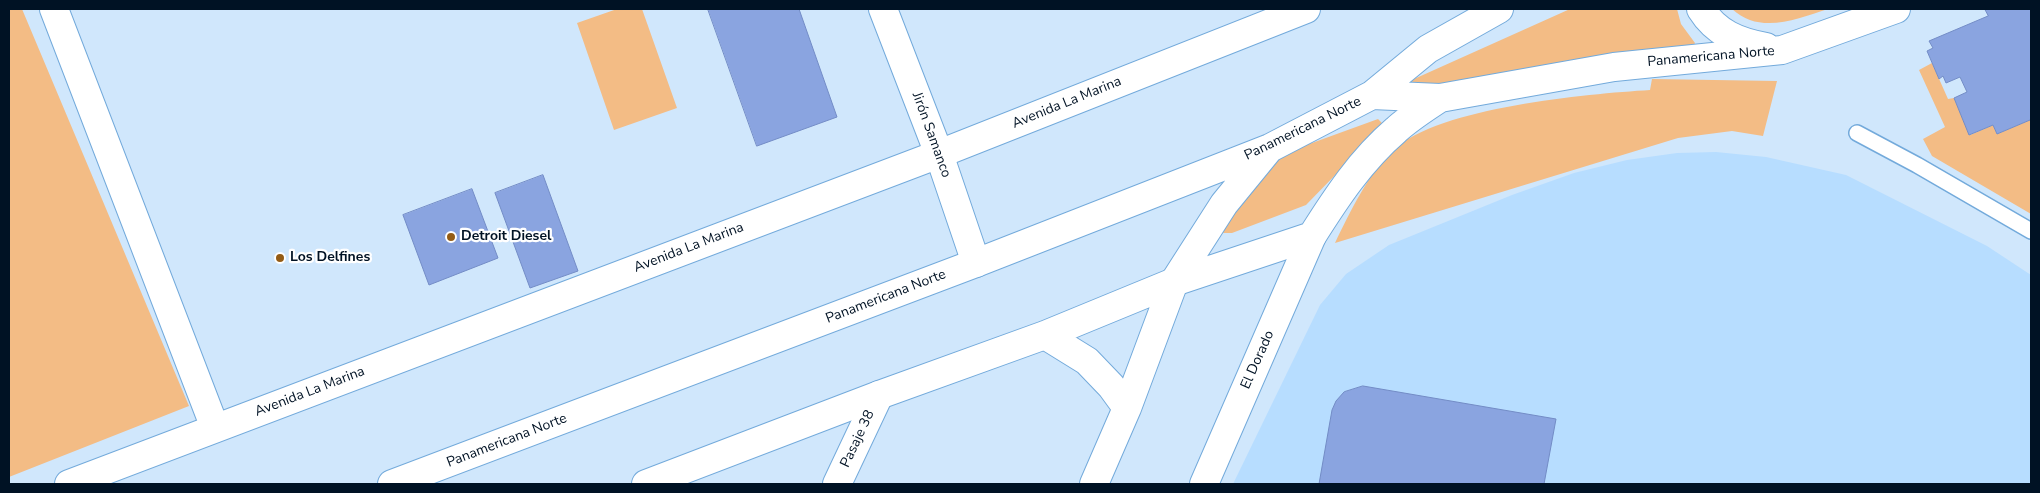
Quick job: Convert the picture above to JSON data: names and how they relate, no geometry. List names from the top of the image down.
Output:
{
  "streets": {
    "main road": [
      "Panamericana Norte",
      "Avenida La Marina",
      "Jirón Samanco",
      "El Dorado",
      "Pasaje 38"
    ]
  },
  "crossings": [
    ["Panamericana Norte", "Jirón Samanco"],
    ["Panamericana Norte", "El Dorado"],
    ["Avenida La Marina", "Jirón Samanco"]
  ],
  "places": ["Detroit Diesel", "Los Delfines"]
}
